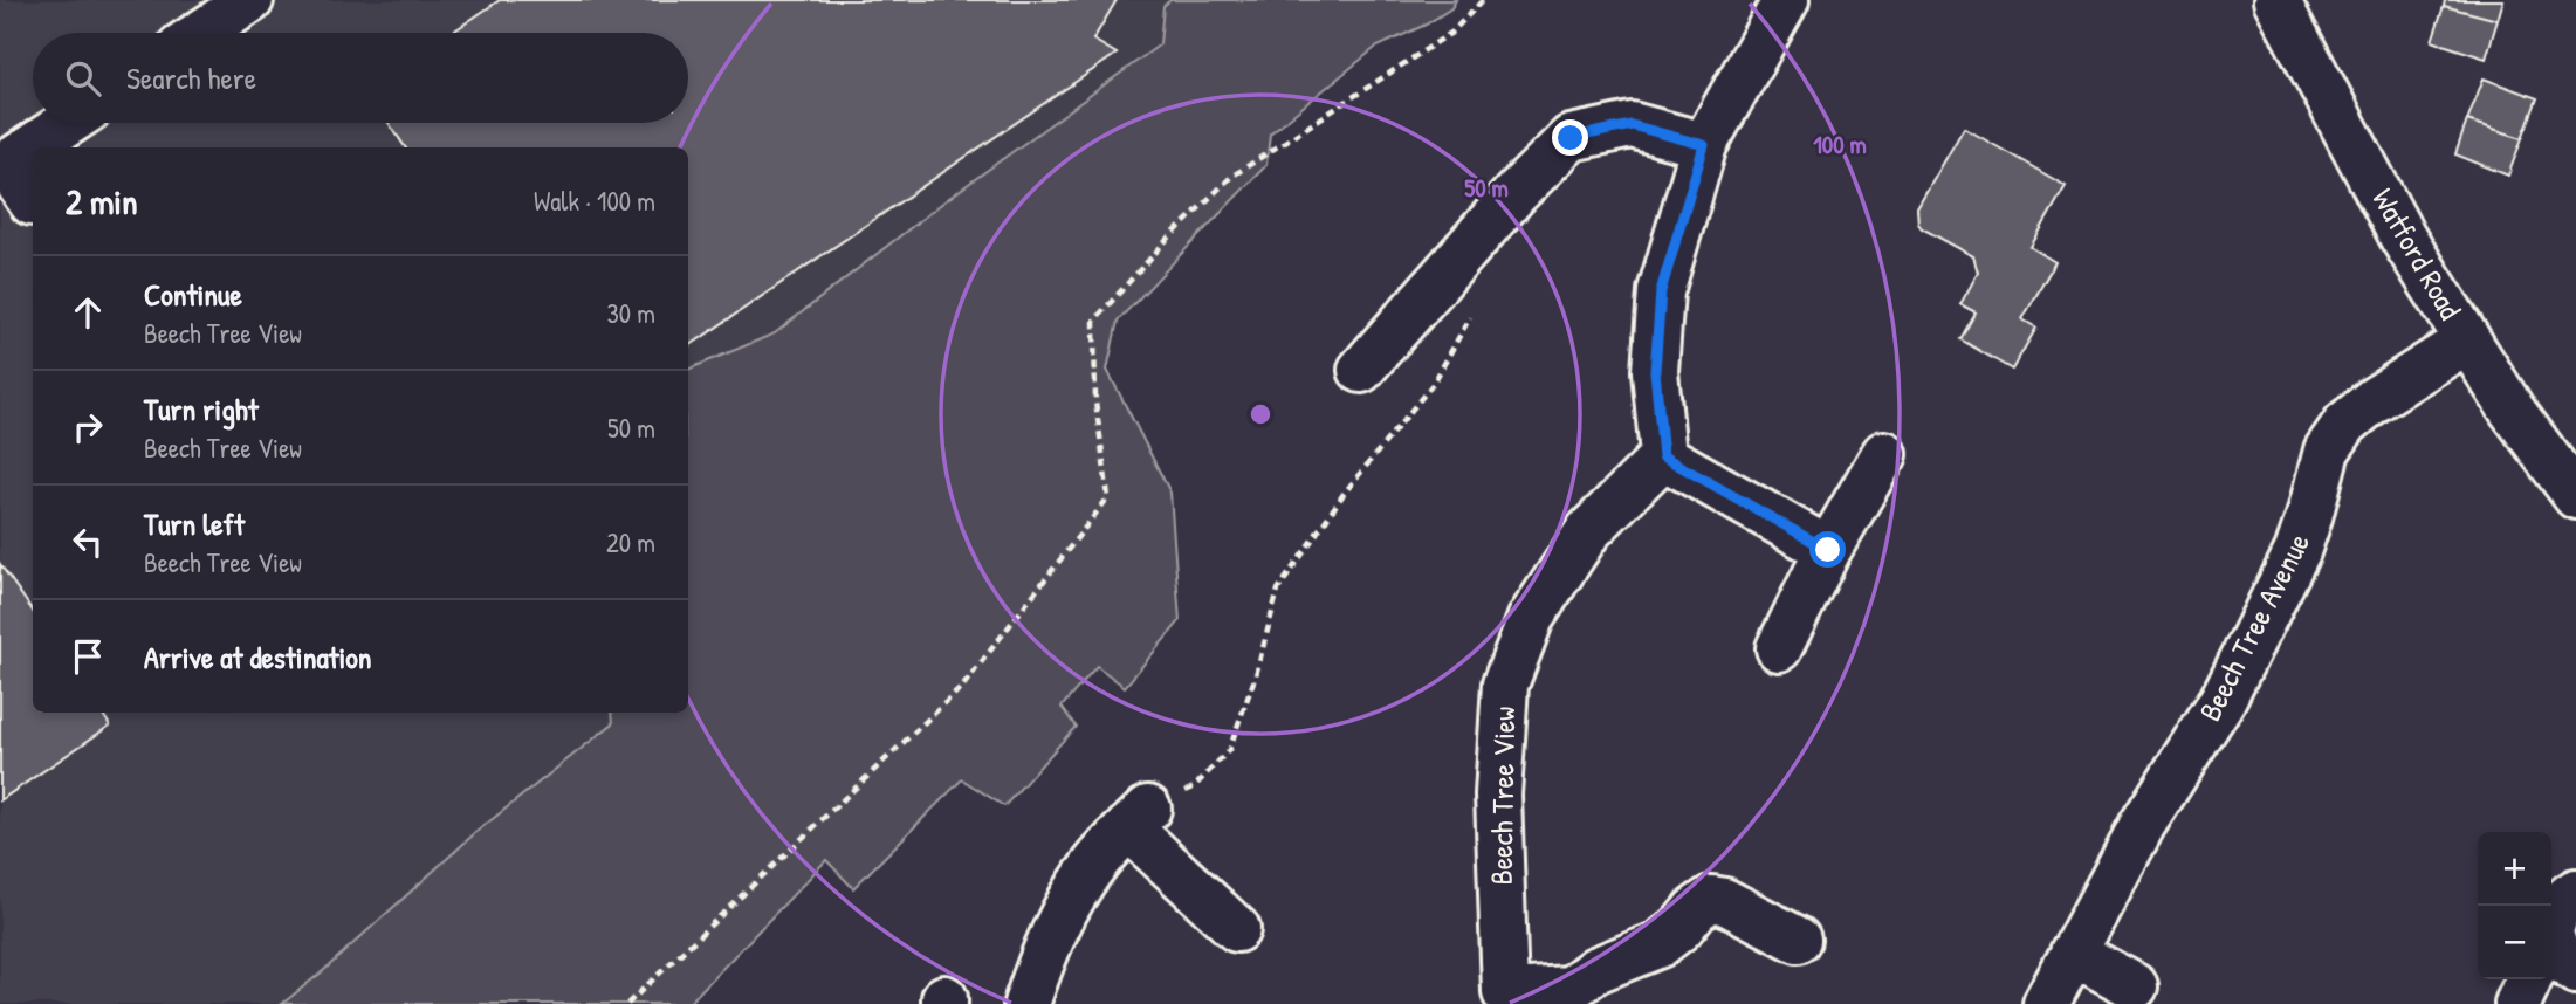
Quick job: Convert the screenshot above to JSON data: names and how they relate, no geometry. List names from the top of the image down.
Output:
{
  "streets": {
    "street": ["Watford Road", "Beech Tree Avenue", "Beech Tree View"]
  },
  "crossings": [
    ["Watford Road", "Beech Tree Avenue"]
  ],
  "page": {
    "search": "Search here",
    "heading": ["2 min", "Walk · 100 m"],
    "list": [
      ["Continue", "Beech Tree View", "30 m"],
      ["Turn right", "Beech Tree View", "50 m"],
      ["Turn left", "Beech Tree View", "20 m"],
      "Arrive at destination"
    ],
    "map_buttons": ["+", "−"]
  },
  "rings": ["100 m", "50 m"]
}
